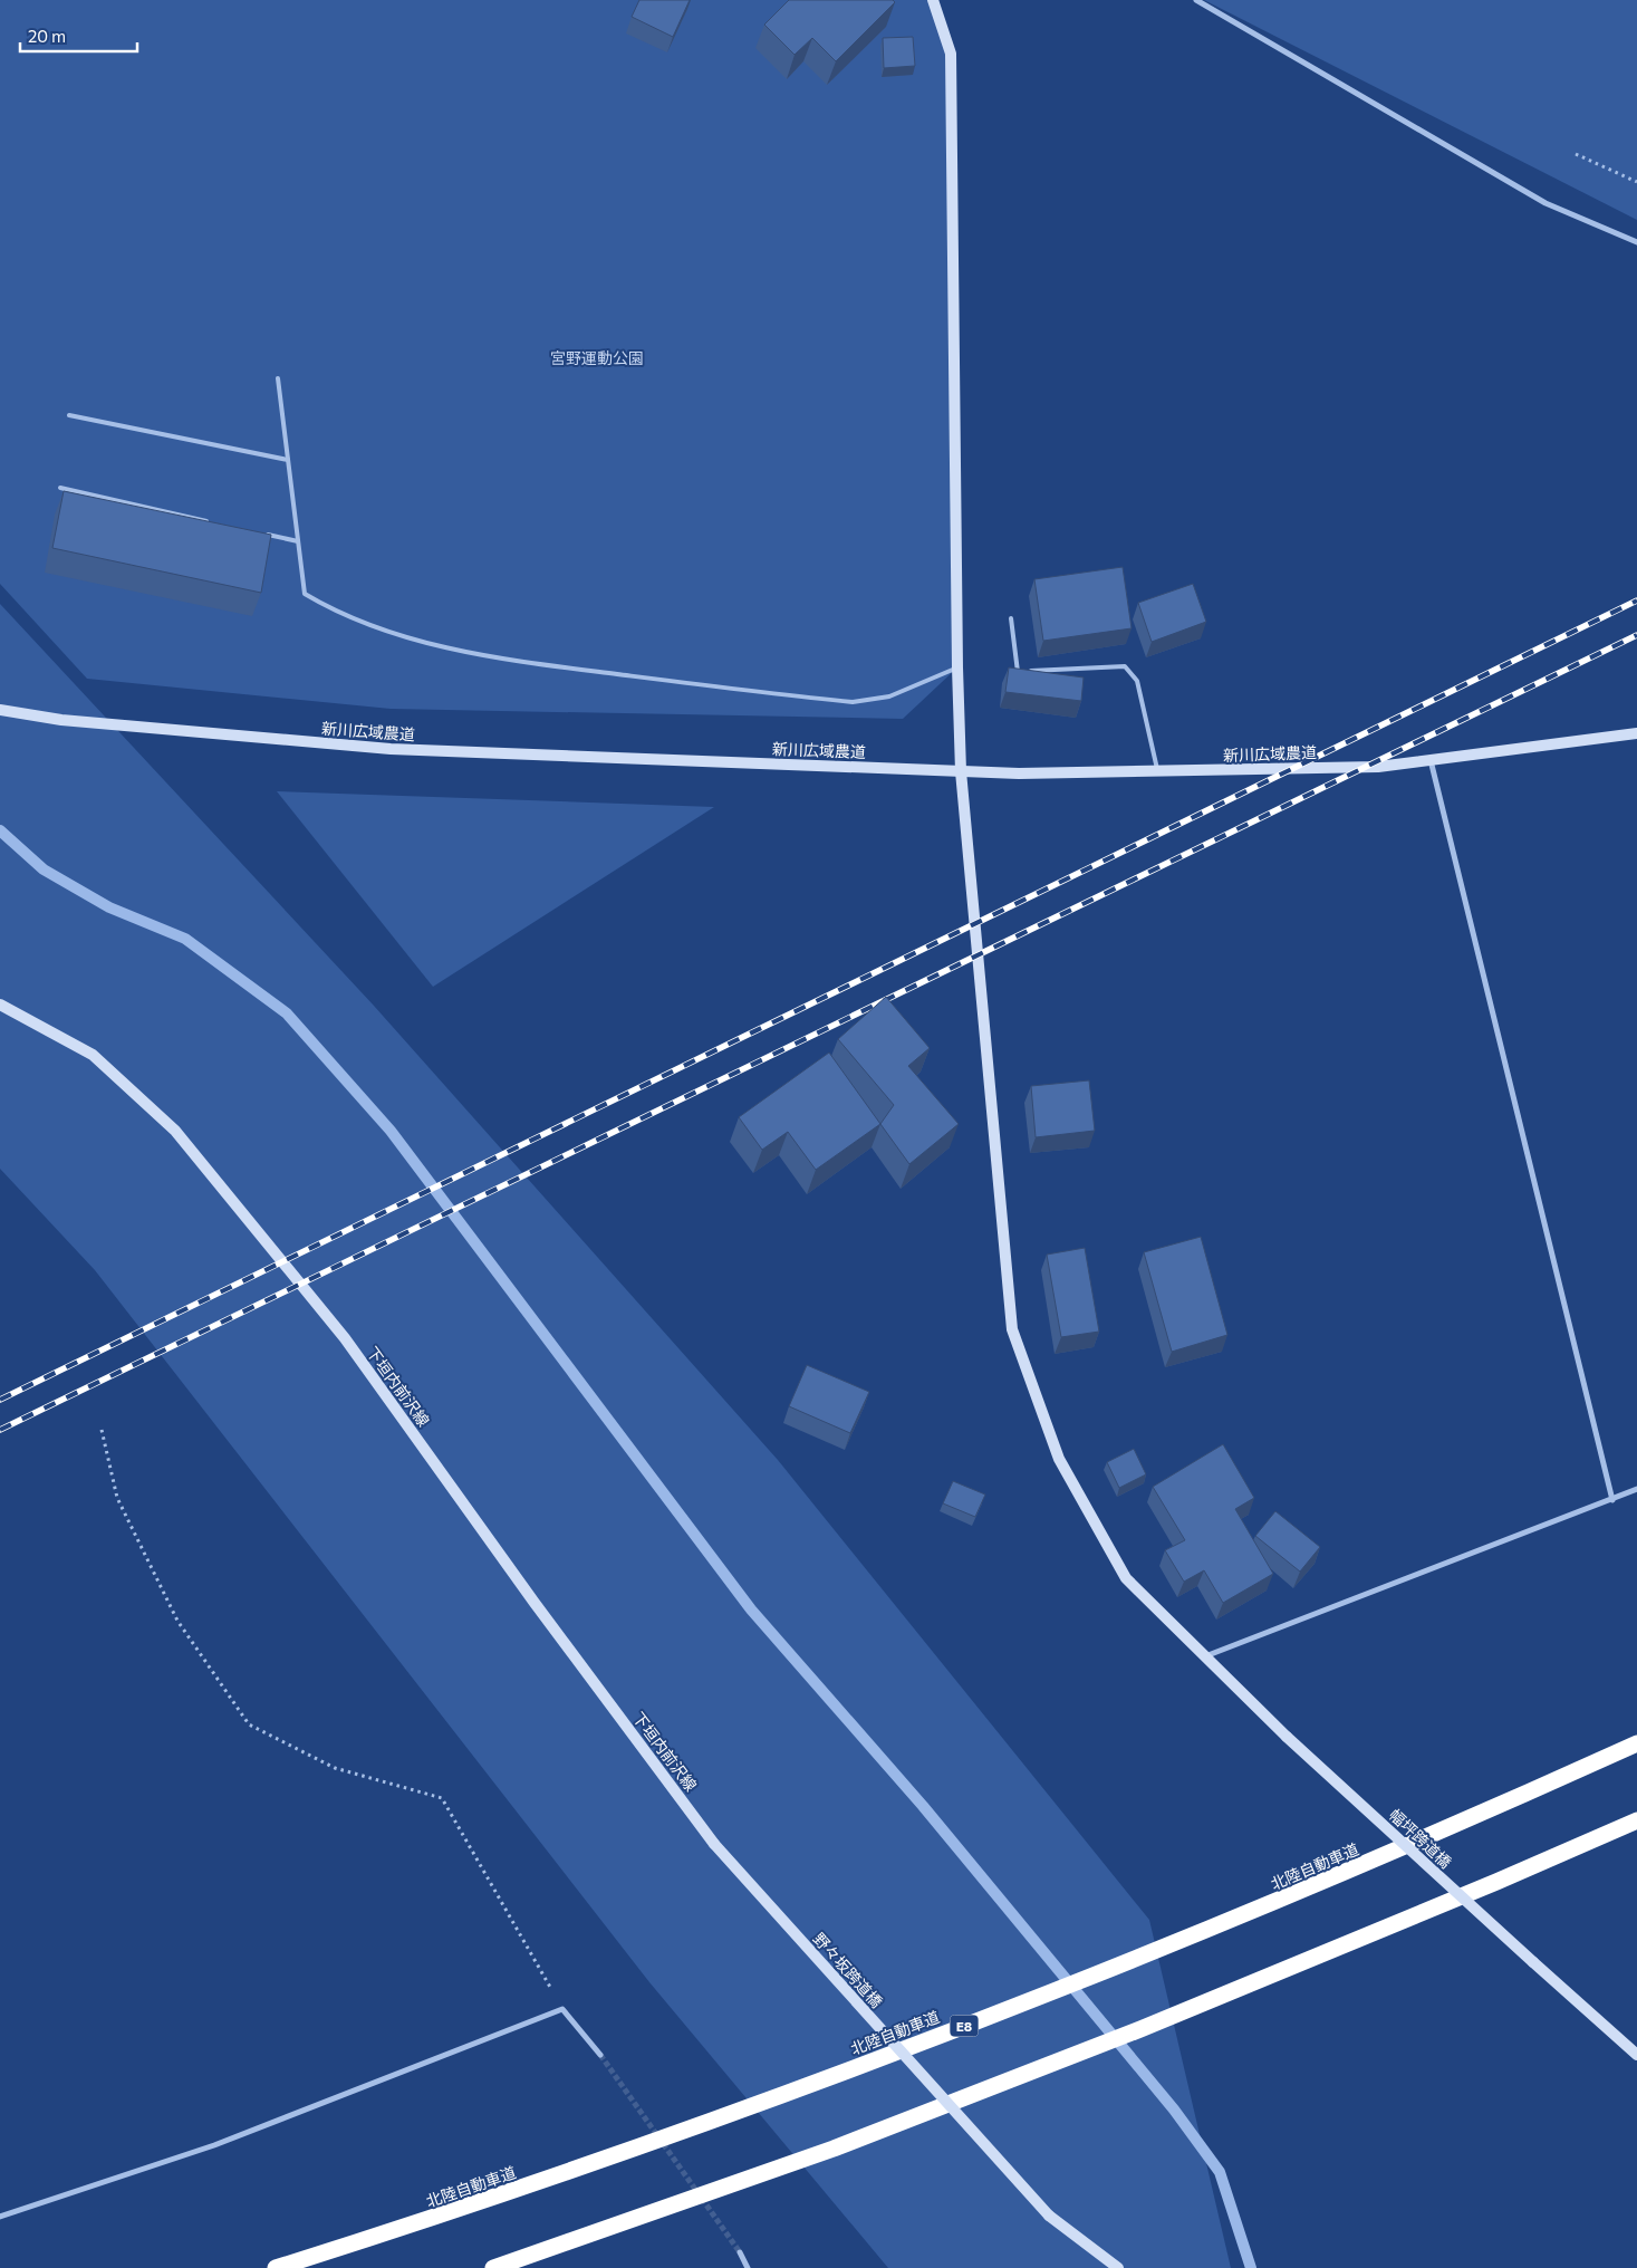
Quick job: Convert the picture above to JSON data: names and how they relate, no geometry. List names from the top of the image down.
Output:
{
  "streets": {
    "highway": ["北陸自動車道", "E8"],
    "street": [
      "新川広域農道",
      "下垣内前沢線",
      "幅坪跨道橋",
      "野々坂跨道橋"
    ]
  },
  "crossings": [
    ["新川広域農道", "幅坪跨道橋"],
    ["下垣内前沢線", "野々坂跨道橋"]
  ],
  "parks": ["宮野運動公園"],
  "scale_bar": "20 m"
}
